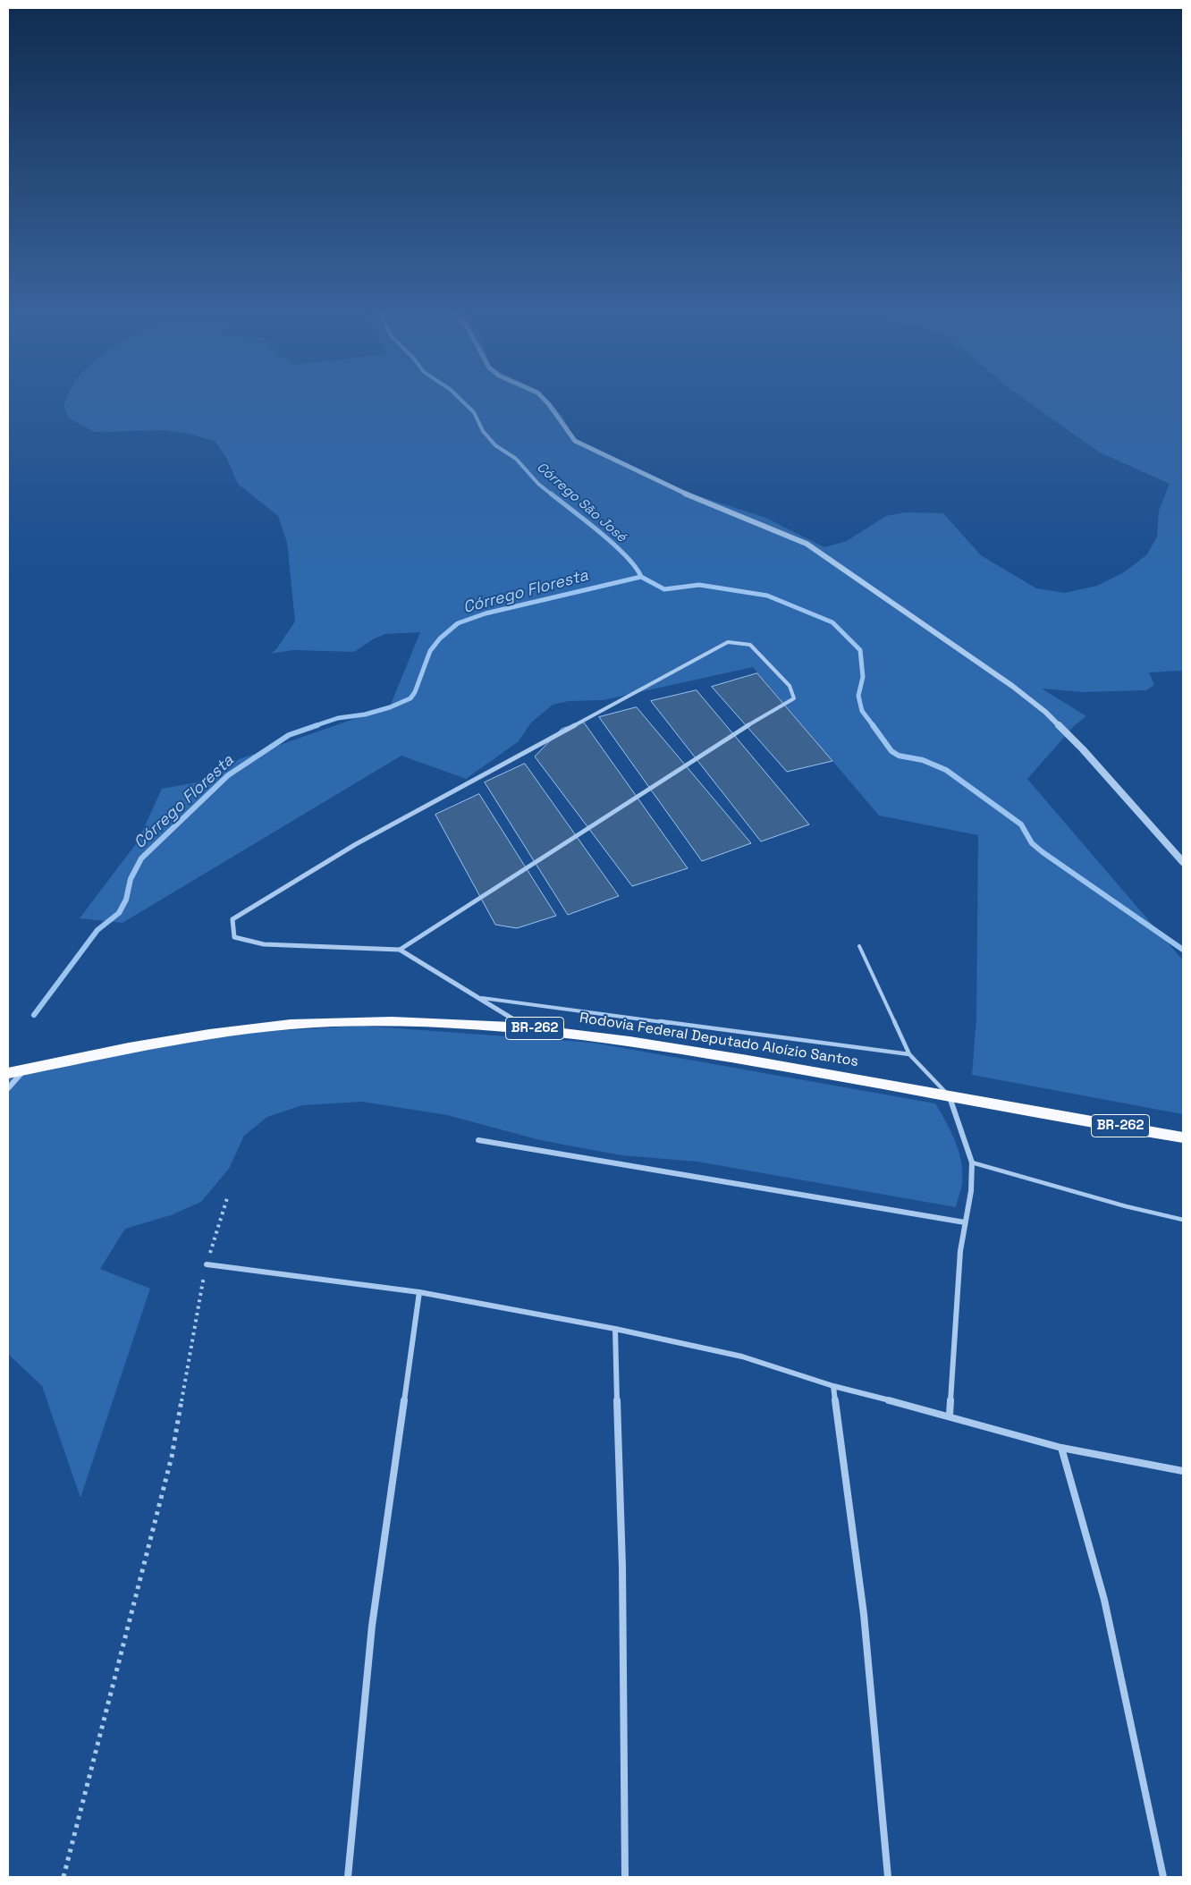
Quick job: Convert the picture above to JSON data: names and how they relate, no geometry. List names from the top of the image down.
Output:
{
  "streets": {
    "highway": ["BR-262", "Rodovia Federal Deputado Aloízio Santos"]
  },
  "water": ["Córrego São José", "Córrego Floresta"]
}
